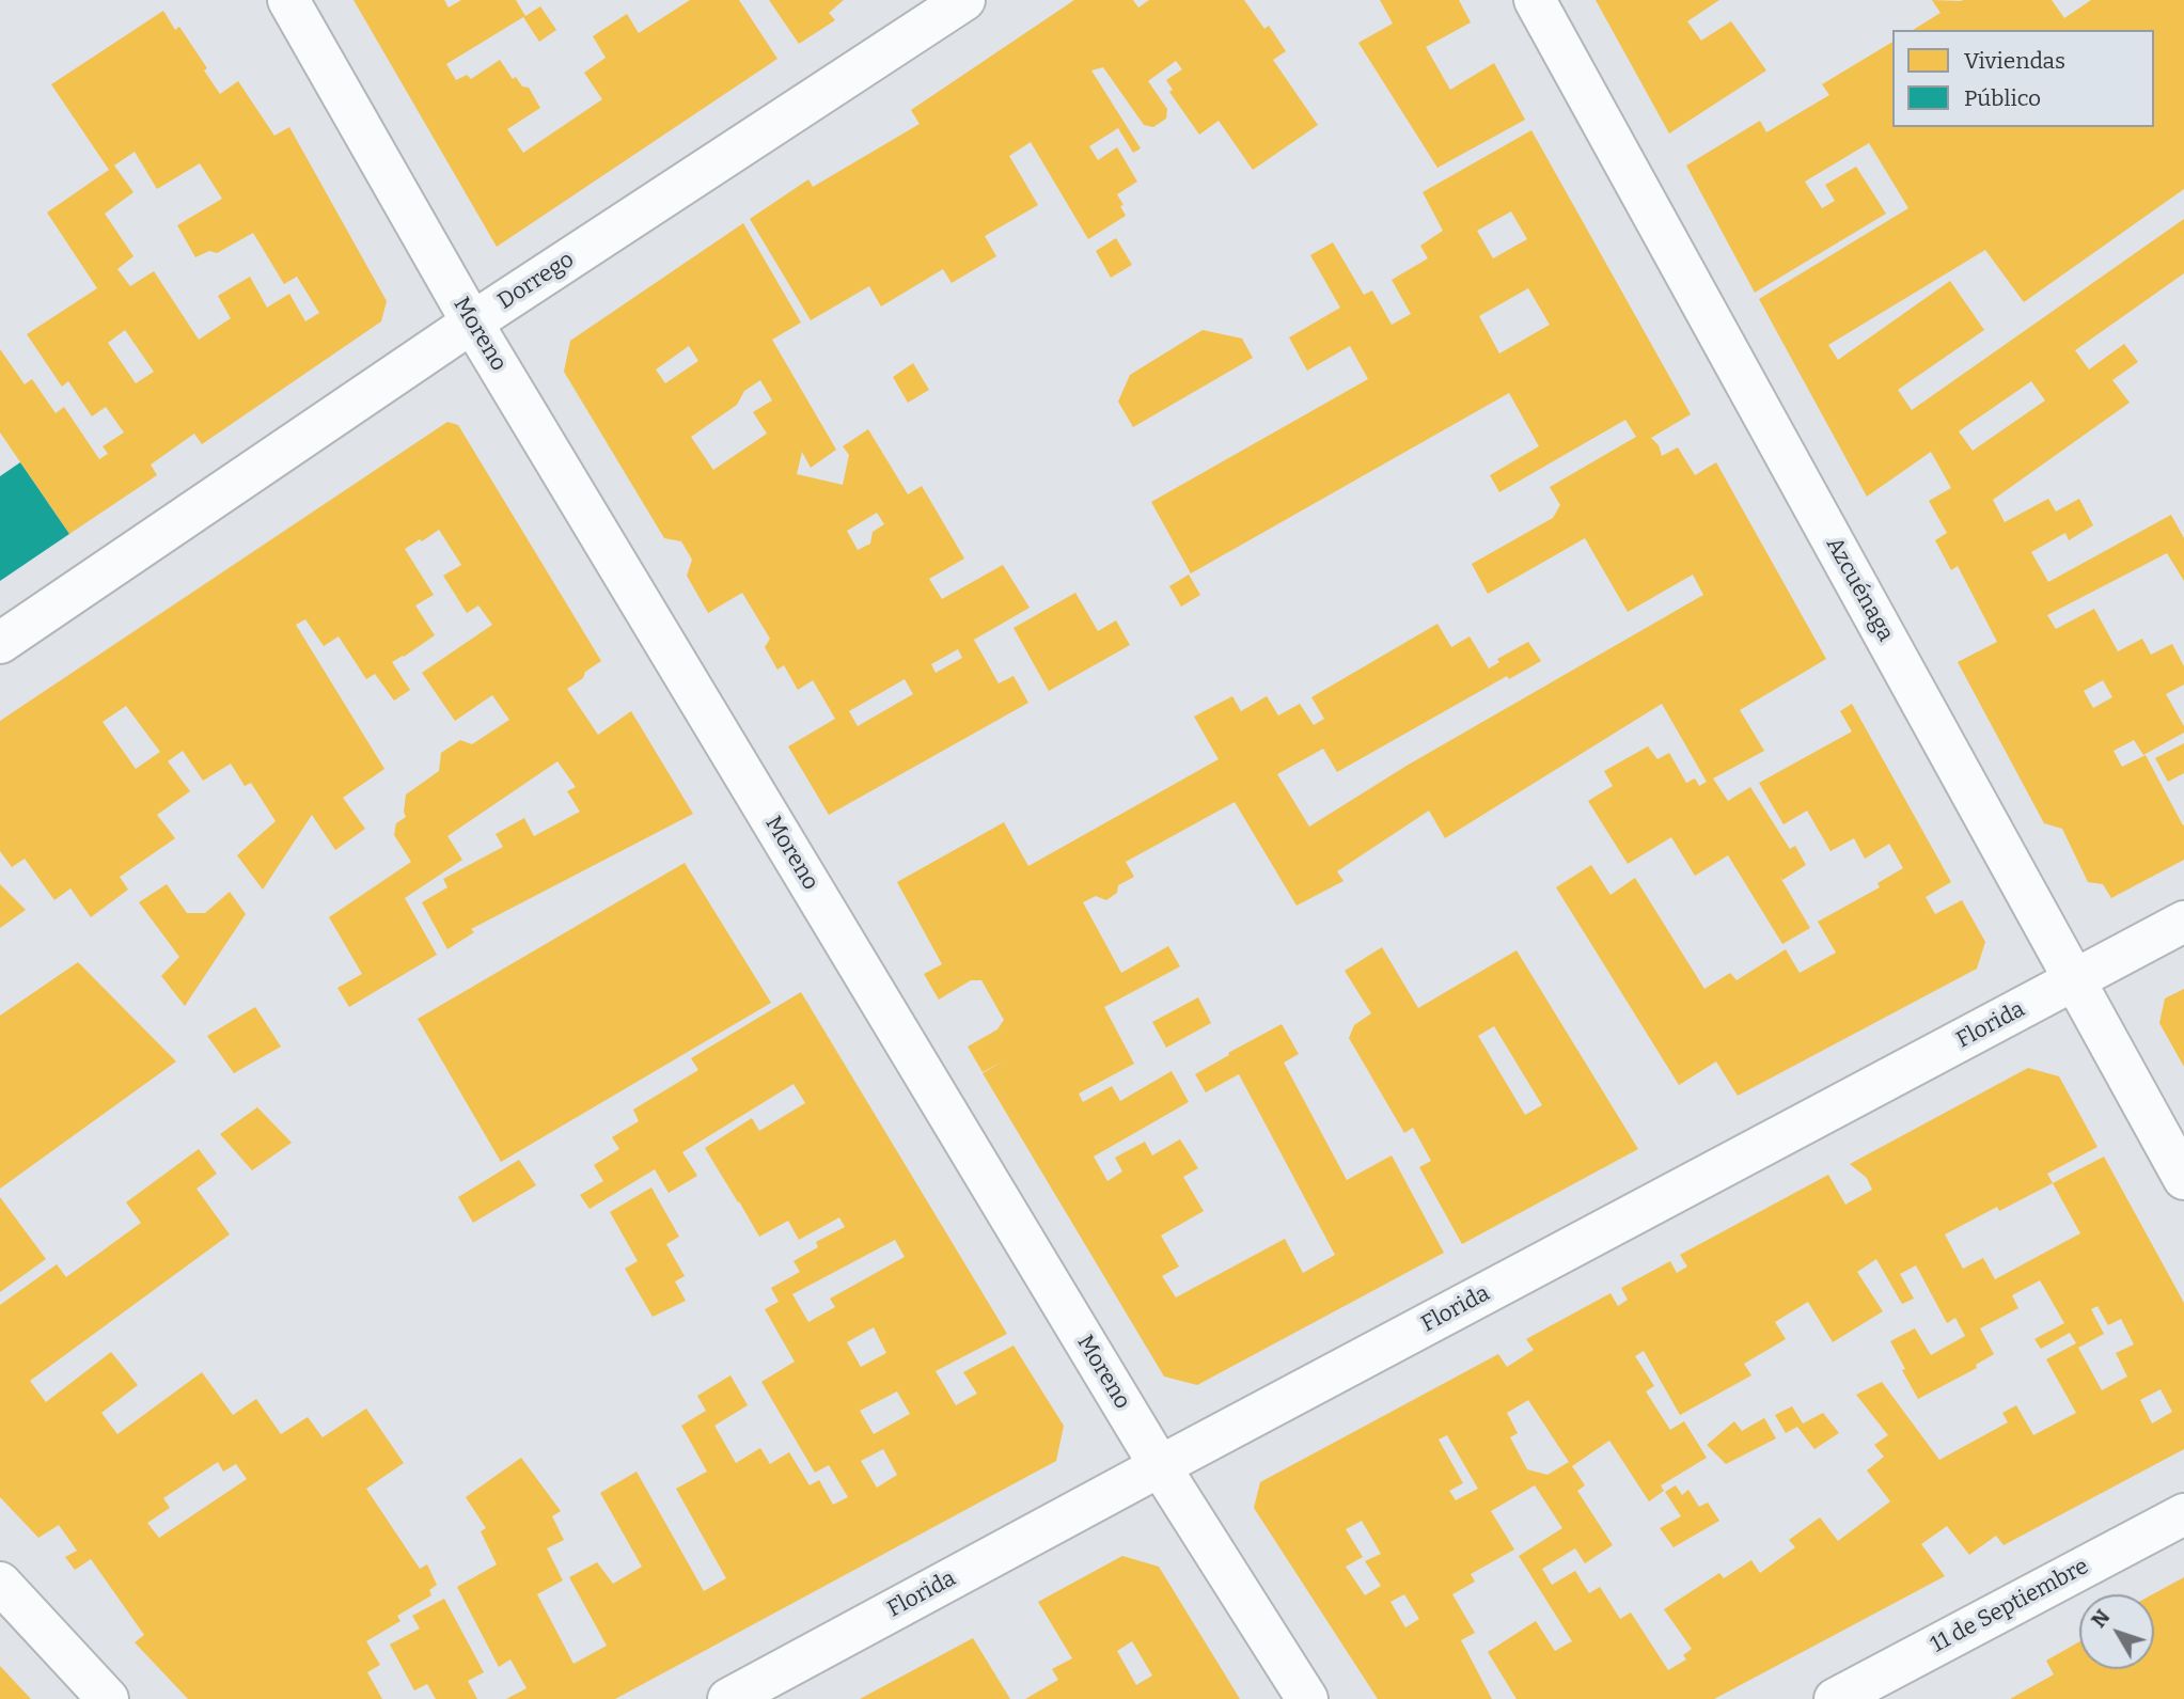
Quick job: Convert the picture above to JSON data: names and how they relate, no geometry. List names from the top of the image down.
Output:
{
  "streets": {
    "street": [
      "Dorrego",
      "Moreno",
      "Azcuénaga",
      "Florida",
      "11 de Septiembre"
    ]
  },
  "crossings": [
    ["Dorrego", "Moreno"],
    ["Moreno", "Florida"],
    ["Azcuénaga", "Florida"]
  ],
  "legend": ["Viviendas", "Público"],
  "north": "top left"
}
